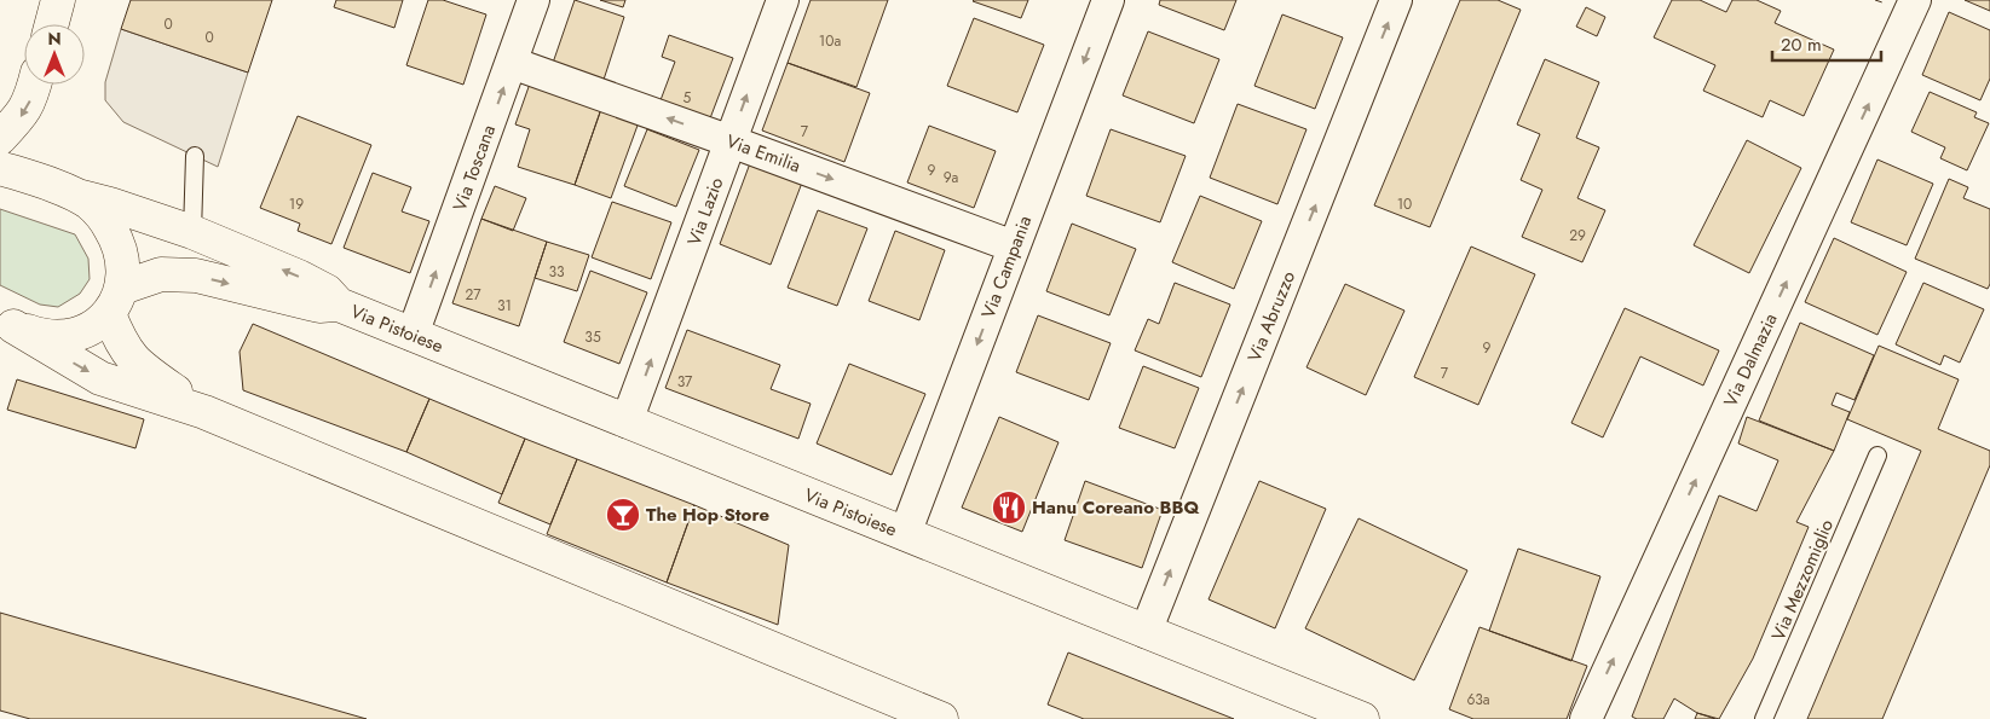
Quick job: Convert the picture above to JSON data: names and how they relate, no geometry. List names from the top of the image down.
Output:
{
  "streets": {
    "main road": ["Via Pistoiese"],
    "street": [
      "Via Emilia",
      "Via Toscana",
      "Via Lazio",
      "Via Campania",
      "Via Abruzzo",
      "Via Dalmazia"
    ],
    "lane": ["Via Mezzomiglio"]
  },
  "crossings": [
    ["Via Emilia", "Via Toscana"],
    ["Via Emilia", "Via Lazio"],
    ["Via Emilia", "Via Campania"],
    ["Via Toscana", "Via Pistoiese"],
    ["Via Lazio", "Via Pistoiese"],
    ["Via Campania", "Via Pistoiese"],
    ["Via Abruzzo", "Via Pistoiese"]
  ],
  "one_way": [
    "Via Toscana",
    "Via Lazio",
    "Via Campania",
    "Via Abruzzo",
    "Via Dalmazia"
  ],
  "places": {
    "restaurant": ["Hanu Coreano BBQ"],
    "bar": ["The Hop Store"]
  },
  "house_numbers": [
    "0",
    "0",
    "10a",
    "5",
    "7",
    "9",
    "9a",
    "19",
    "10",
    "29",
    "33",
    "27",
    "31",
    "35",
    "9",
    "7",
    "37",
    "63a"
  ],
  "scale_bar": "20 m",
  "north": "top"
}
